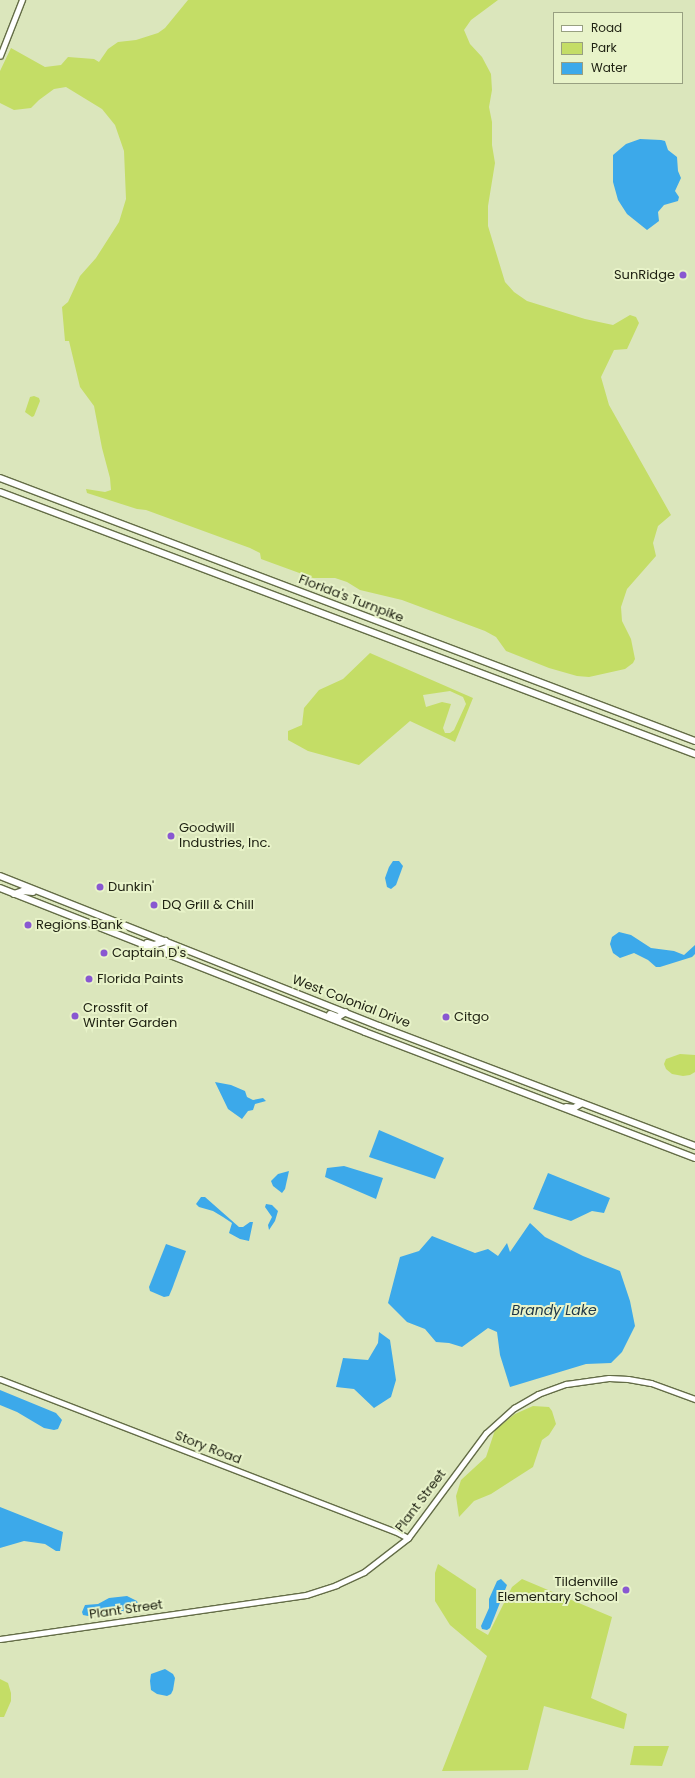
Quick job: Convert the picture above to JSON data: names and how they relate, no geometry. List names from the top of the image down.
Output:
{
  "streets": {
    "highway": ["Florida's Turnpike", "West Colonial Drive"],
    "main road": ["Plant Street"],
    "street": ["Story Road"]
  },
  "crossings": [
    ["Story Road", "Plant Street"]
  ],
  "water": ["Brandy Lake"],
  "places": [
    "SunRidge",
    "Goodwill Industries, Inc.",
    "Dunkin'",
    "DQ Grill & Chill",
    "Regions Bank",
    "Captain D's",
    "Florida Paints",
    "Crossfit of Winter Garden",
    "Citgo",
    "Tildenville Elementary School"
  ],
  "legend": ["Road", "Park", "Water"]
}
